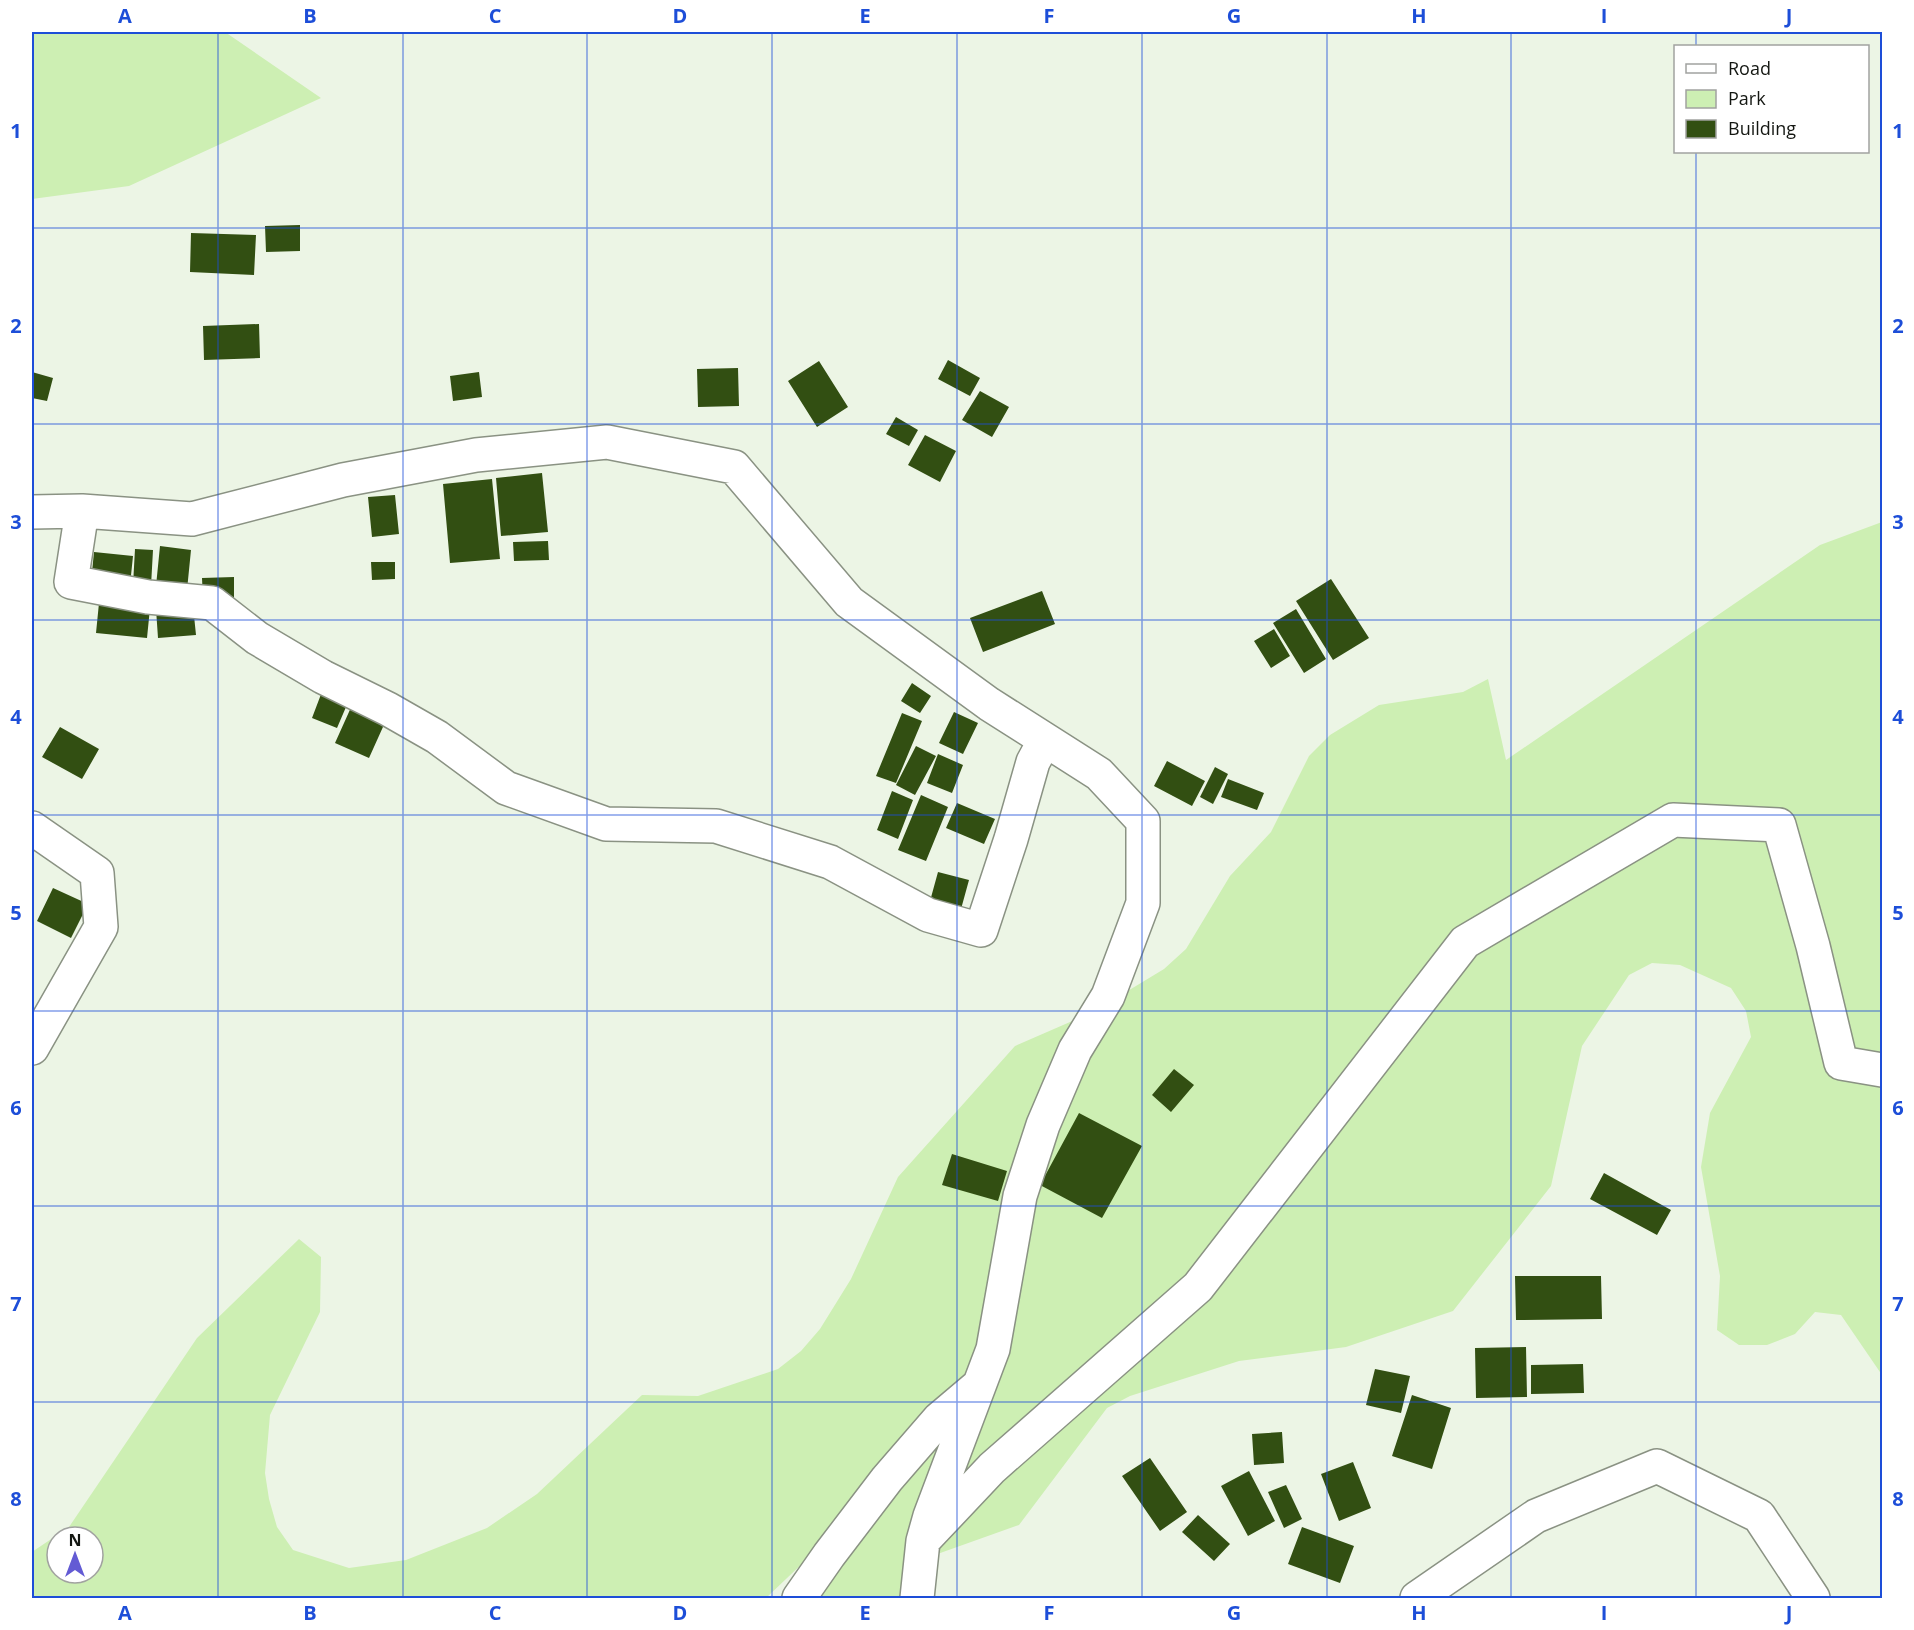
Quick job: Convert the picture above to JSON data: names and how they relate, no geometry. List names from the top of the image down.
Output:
{
  "legend": ["Road", "Park", "Building"],
  "north": "top",
  "grid": {
    "columns": [
      "A",
      "B",
      "C",
      "D",
      "E",
      "F",
      "G",
      "H",
      "I",
      "J"
    ],
    "rows": [
      "1",
      "2",
      "3",
      "4",
      "5",
      "6",
      "7",
      "8"
    ]
  }
}
